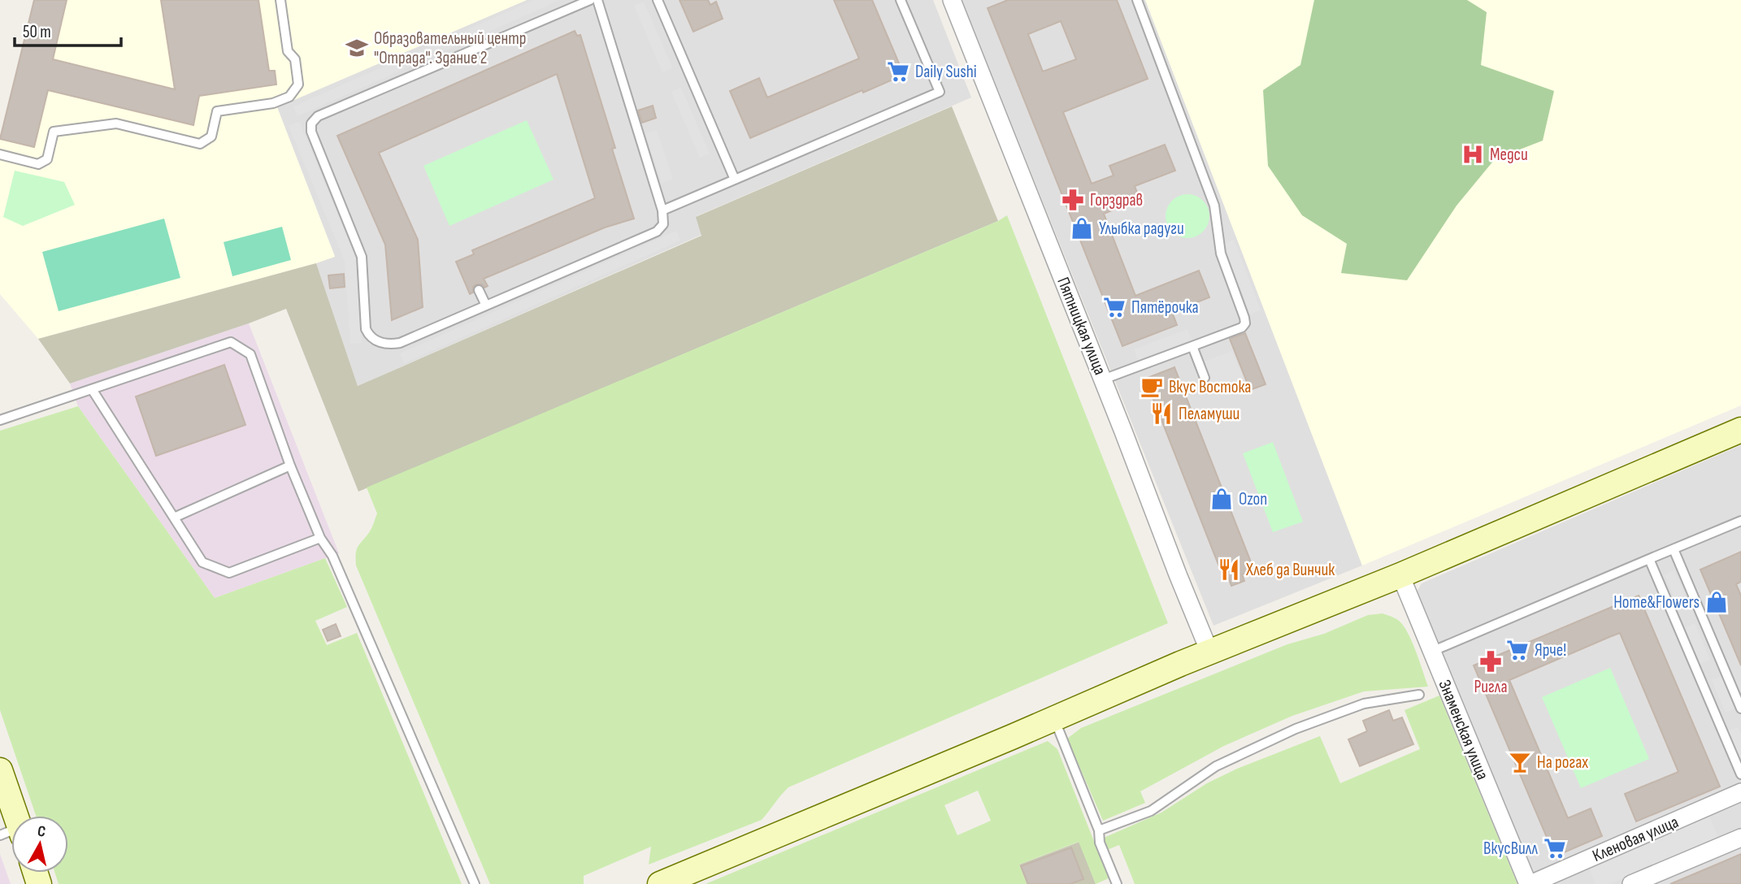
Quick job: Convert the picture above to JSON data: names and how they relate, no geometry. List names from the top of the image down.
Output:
{
  "streets": {
    "street": ["Пятницкая улица", "Знаменская улица", "Кленовая улица"]
  },
  "crossings": [
    ["Знаменская улица", "Кленовая улица"]
  ],
  "places": {
    "school or university": ["Образовательный центр \"Отрада\". Здание 2"],
    "supermarket": [
      "Daily Sushi",
      "Пятёрочка",
      "Ярче!",
      "ВкусВилл"
    ],
    "hospital": ["Медси"],
    "pharmacy": ["Горздрав", "Ригла"],
    "shop": ["Улыбка радуги", "Ozon", "Home&Flowers"],
    "cafe": ["Вкус Востока"],
    "restaurant": ["Пеламуши", "Хлеб да Винчик"],
    "bar": ["На рогах"]
  },
  "scale_bar": "50 m",
  "north": "top"
}
